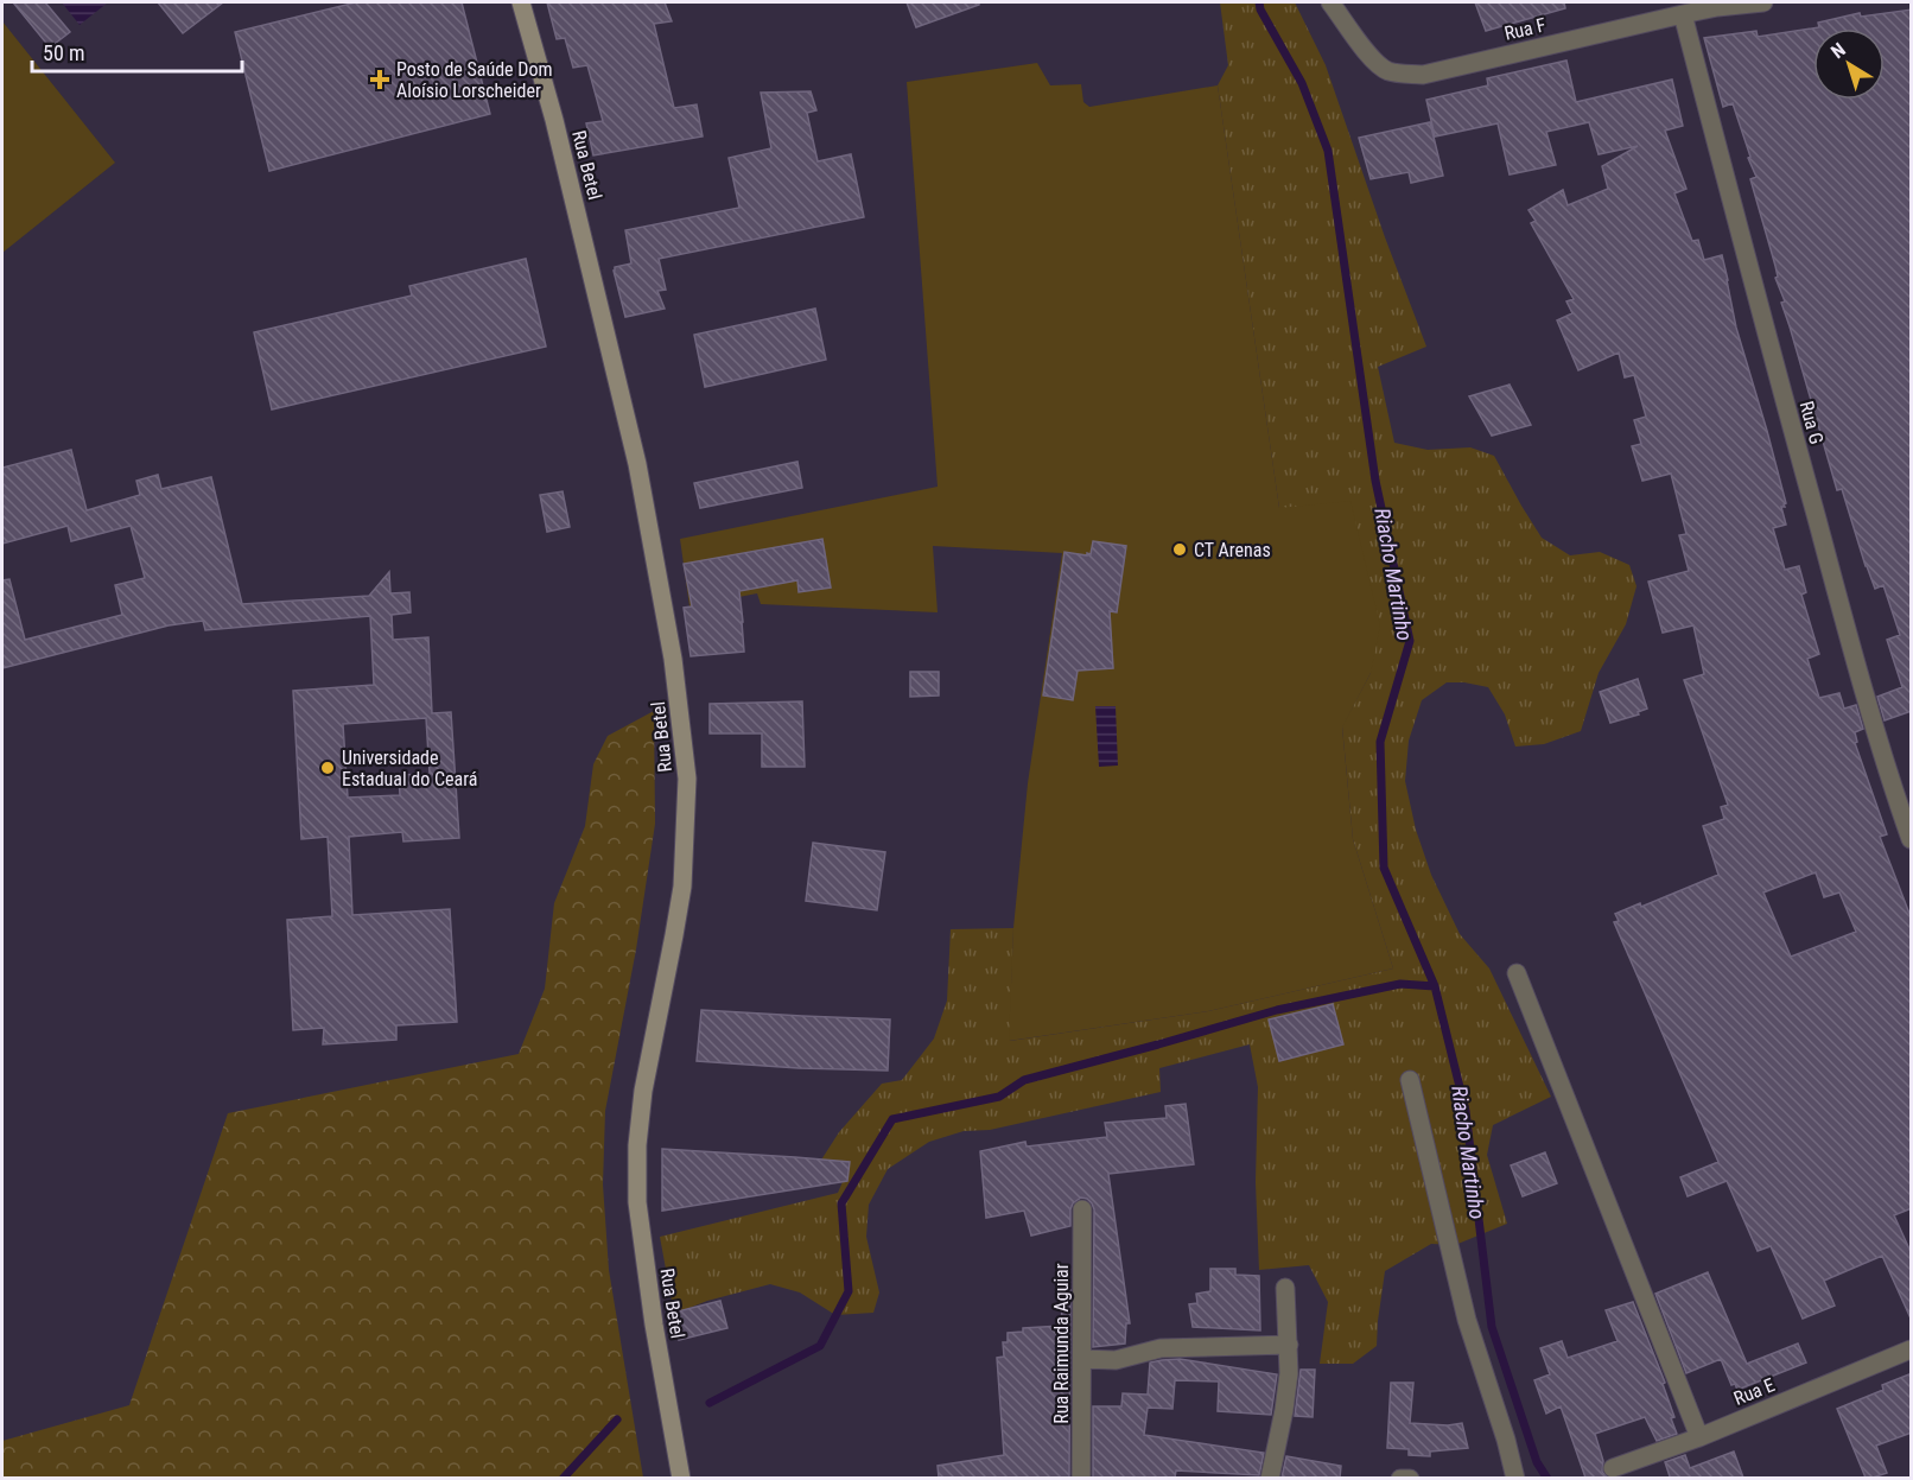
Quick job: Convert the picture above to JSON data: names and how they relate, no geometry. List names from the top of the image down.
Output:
{
  "streets": {
    "street": [
      "Rua F",
      "Rua Betel",
      "Rua G",
      "Rua Raimunda Aguiar",
      "Rua E"
    ]
  },
  "crossings": [
    ["Rua F", "Rua G"]
  ],
  "water": ["Riacho Martinho"],
  "places": {
    "health": ["Posto de Saúde Dom Aloísio Lorscheider"],
    "other": ["CT Arenas", "Universidade Estadual do Ceará"]
  },
  "scale_bar": "50 m",
  "north": "top left"
}
